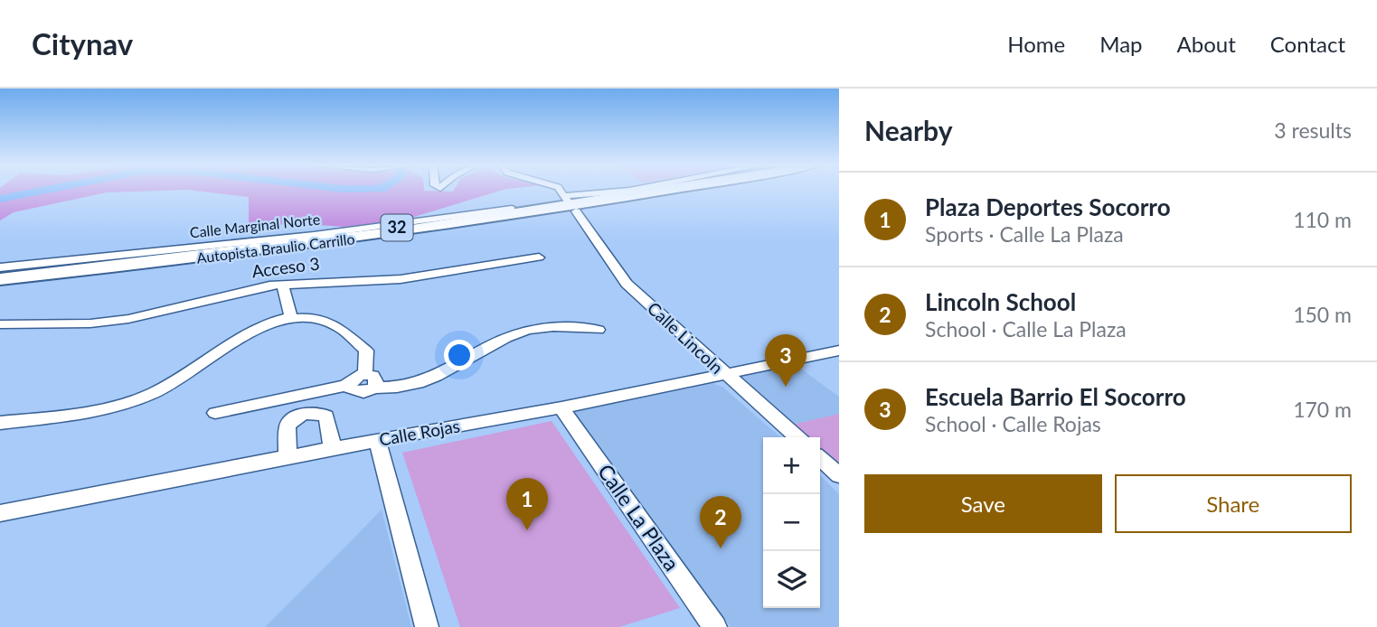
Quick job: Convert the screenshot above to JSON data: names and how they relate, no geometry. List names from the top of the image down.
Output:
{
  "streets": {
    "highway": ["32", "Autopista Braulio Carrillo"],
    "street": [
      "Calle Marginal Norte",
      "Acceso 3",
      "Calle Lincoln",
      "Calle Rojas",
      "Calle La Plaza"
    ]
  },
  "crossings": [
    ["Calle Marginal Norte", "Autopista Braulio Carrillo"],
    ["Calle Lincoln", "Calle Rojas"],
    ["Calle Rojas", "Calle La Plaza"]
  ],
  "page": {
    "header": "Citynav",
    "nav": [
      "Home",
      "Map",
      "About",
      "Contact"
    ],
    "heading": ["Nearby", "3 results"],
    "list": [
      {
        "mark": "1",
        "name": "Plaza Deportes Socorro",
        "note": "Sports · Calle La Plaza",
        "value": "110 m"
      },
      {
        "mark": "2",
        "name": "Lincoln School",
        "note": "School · Calle La Plaza",
        "value": "150 m"
      },
      {
        "mark": "3",
        "name": "Escuela Barrio El Socorro",
        "note": "School · Calle Rojas",
        "value": "170 m"
      }
    ],
    "pins": ["3", "1", "2"],
    "map_buttons": ["+", "−"],
    "buttons": ["Save", "Share"]
  }
}
